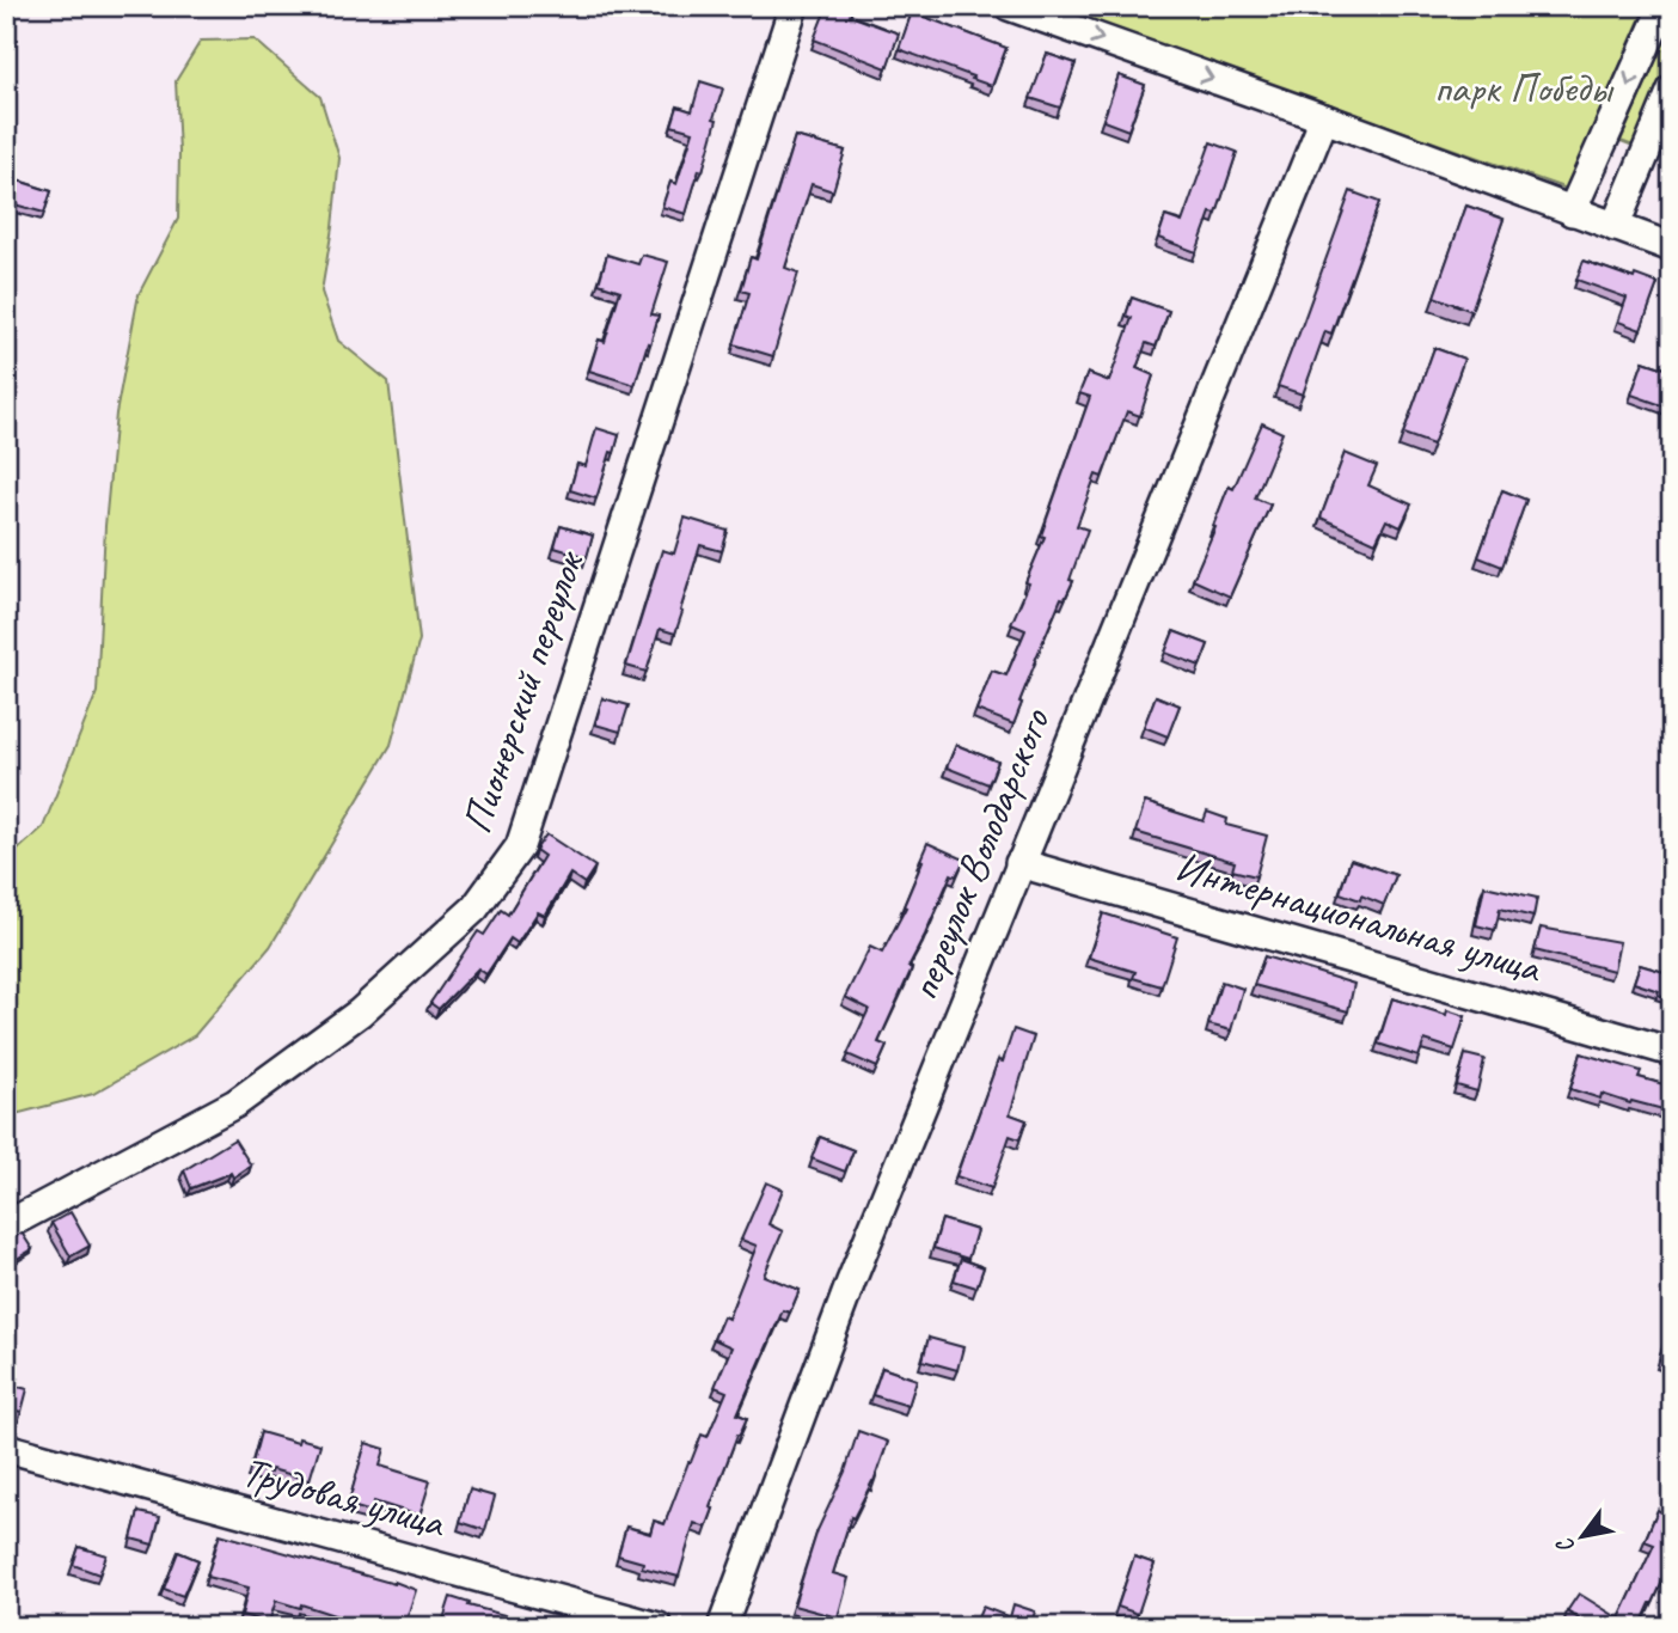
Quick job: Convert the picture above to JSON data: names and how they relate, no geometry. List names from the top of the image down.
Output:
{
  "streets": {
    "street": [
      "Пионерский переулок",
      "переулок Володарского",
      "Интернациональная улица",
      "Трудовая улица"
    ]
  },
  "crossings": [
    ["переулок Володарского", "Интернациональная улица"]
  ],
  "parks": ["парк Победы"],
  "north": "bottom left"
}
